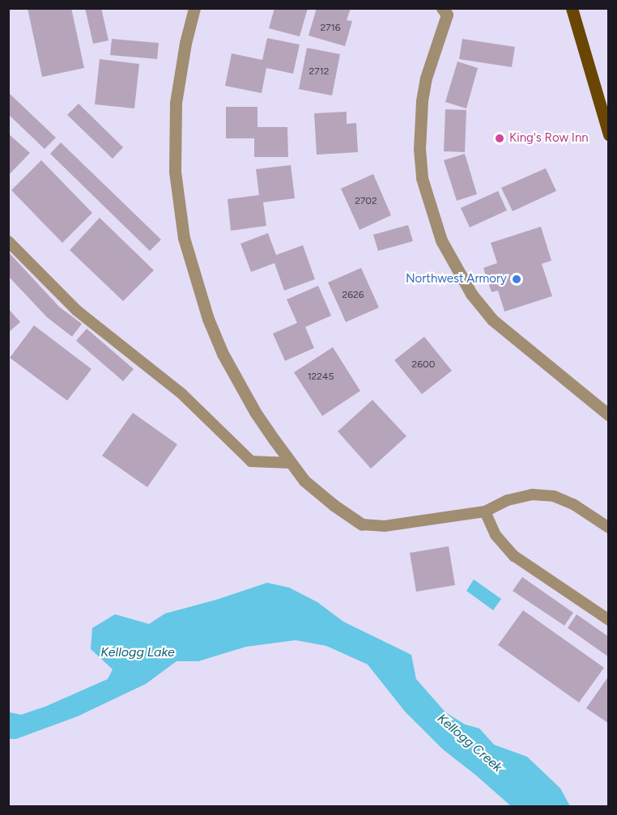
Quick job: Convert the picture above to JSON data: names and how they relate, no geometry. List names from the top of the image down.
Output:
{
  "water": ["Kellogg Lake", "Kellogg Creek"],
  "places": ["King's Row Inn", "Northwest Armory"],
  "house_numbers": [
    "2716",
    "2712",
    "2702",
    "2626",
    "2600",
    "12245"
  ]
}
